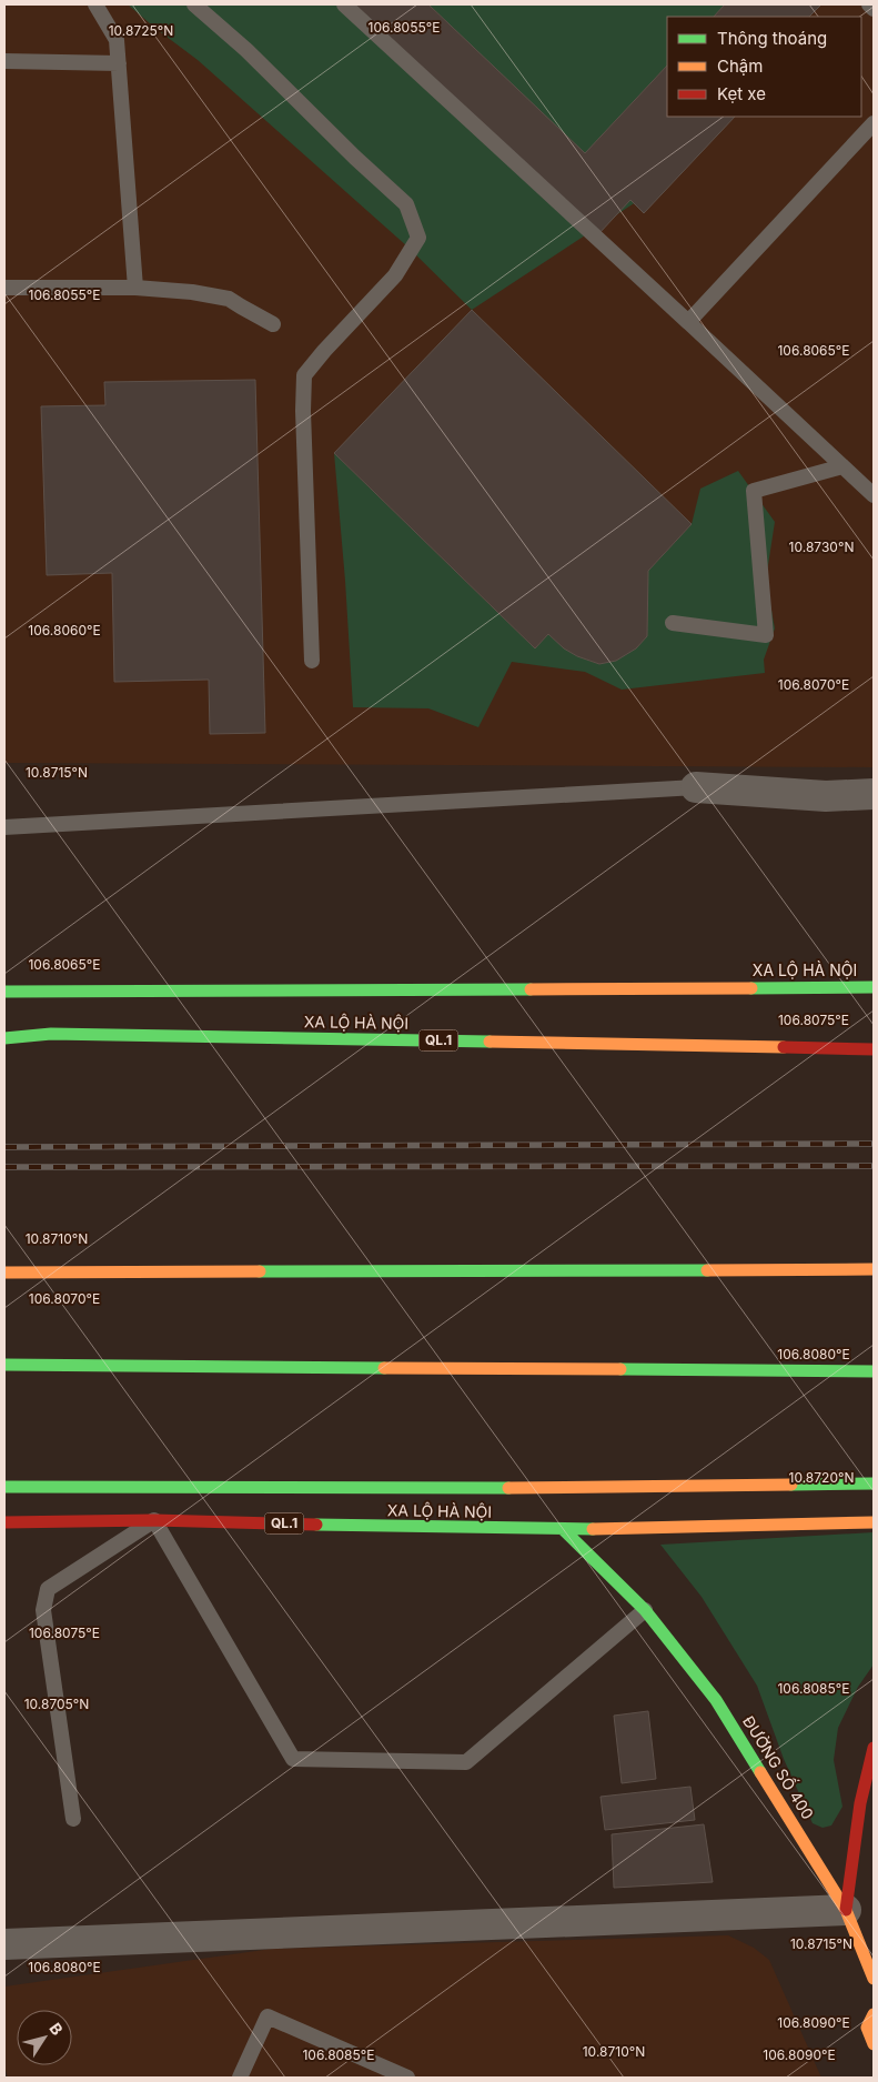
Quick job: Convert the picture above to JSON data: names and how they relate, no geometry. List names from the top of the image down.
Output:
{
  "streets": {
    "main road": ["XA LỘ HÀ NỘI", "QL.1", "ĐƯỜNG SỐ 400"]
  },
  "crossings": [
    ["XA LỘ HÀ NỘI", "ĐƯỜNG SỐ 400"]
  ],
  "legend": ["Thông thoáng", "Chậm", "Kẹt xe"],
  "north": "top right",
  "coordinates": [
    "106.8055°E",
    "10.8725°N",
    "106.8065°E",
    "10.8730°N",
    "106.8060°E",
    "106.8070°E",
    "10.8715°N",
    "106.8075°E",
    "10.8710°N",
    "106.8080°E",
    "10.8720°N",
    "106.8085°E",
    "10.8705°N",
    "106.8090°E"
  ]
}
